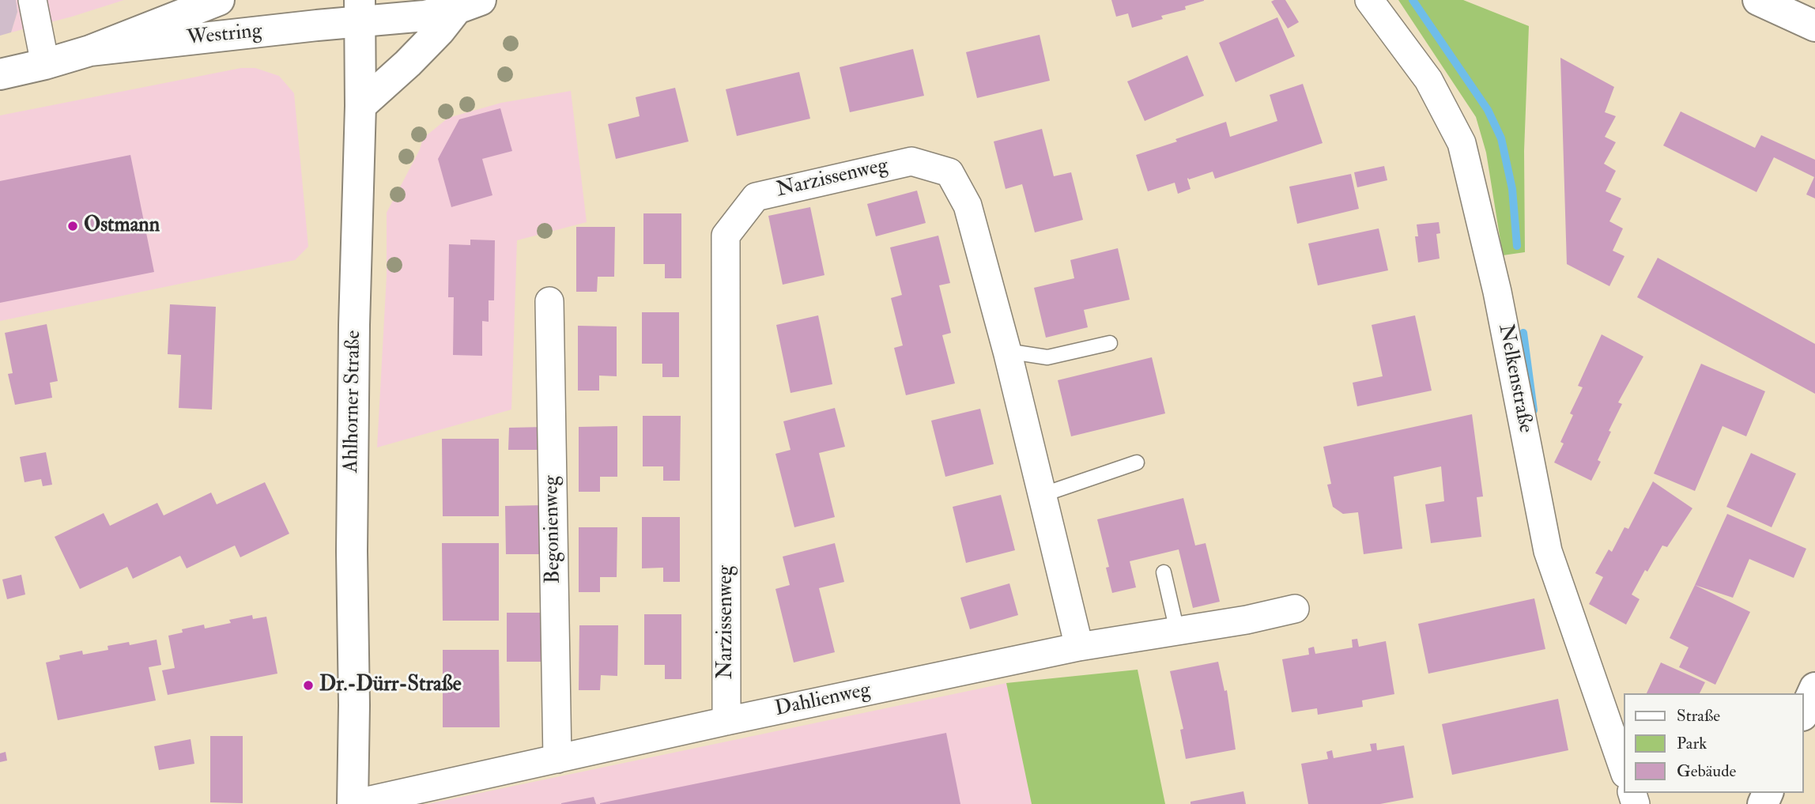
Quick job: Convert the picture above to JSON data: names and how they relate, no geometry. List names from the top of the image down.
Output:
{
  "streets": {
    "street": [
      "Westring",
      "Narzissenweg",
      "Nelkenstraße",
      "Ahlhorner Straße",
      "Begonienweg",
      "Dahlienweg"
    ]
  },
  "crossings": [
    ["Westring", "Ahlhorner Straße"],
    ["Narzissenweg", "Dahlienweg"],
    ["Ahlhorner Straße", "Dahlienweg"],
    ["Begonienweg", "Dahlienweg"]
  ],
  "places": ["Ostmann", "Dr.-Dürr-Straße"],
  "legend": ["Straße", "Park", "Gebäude"]
}
